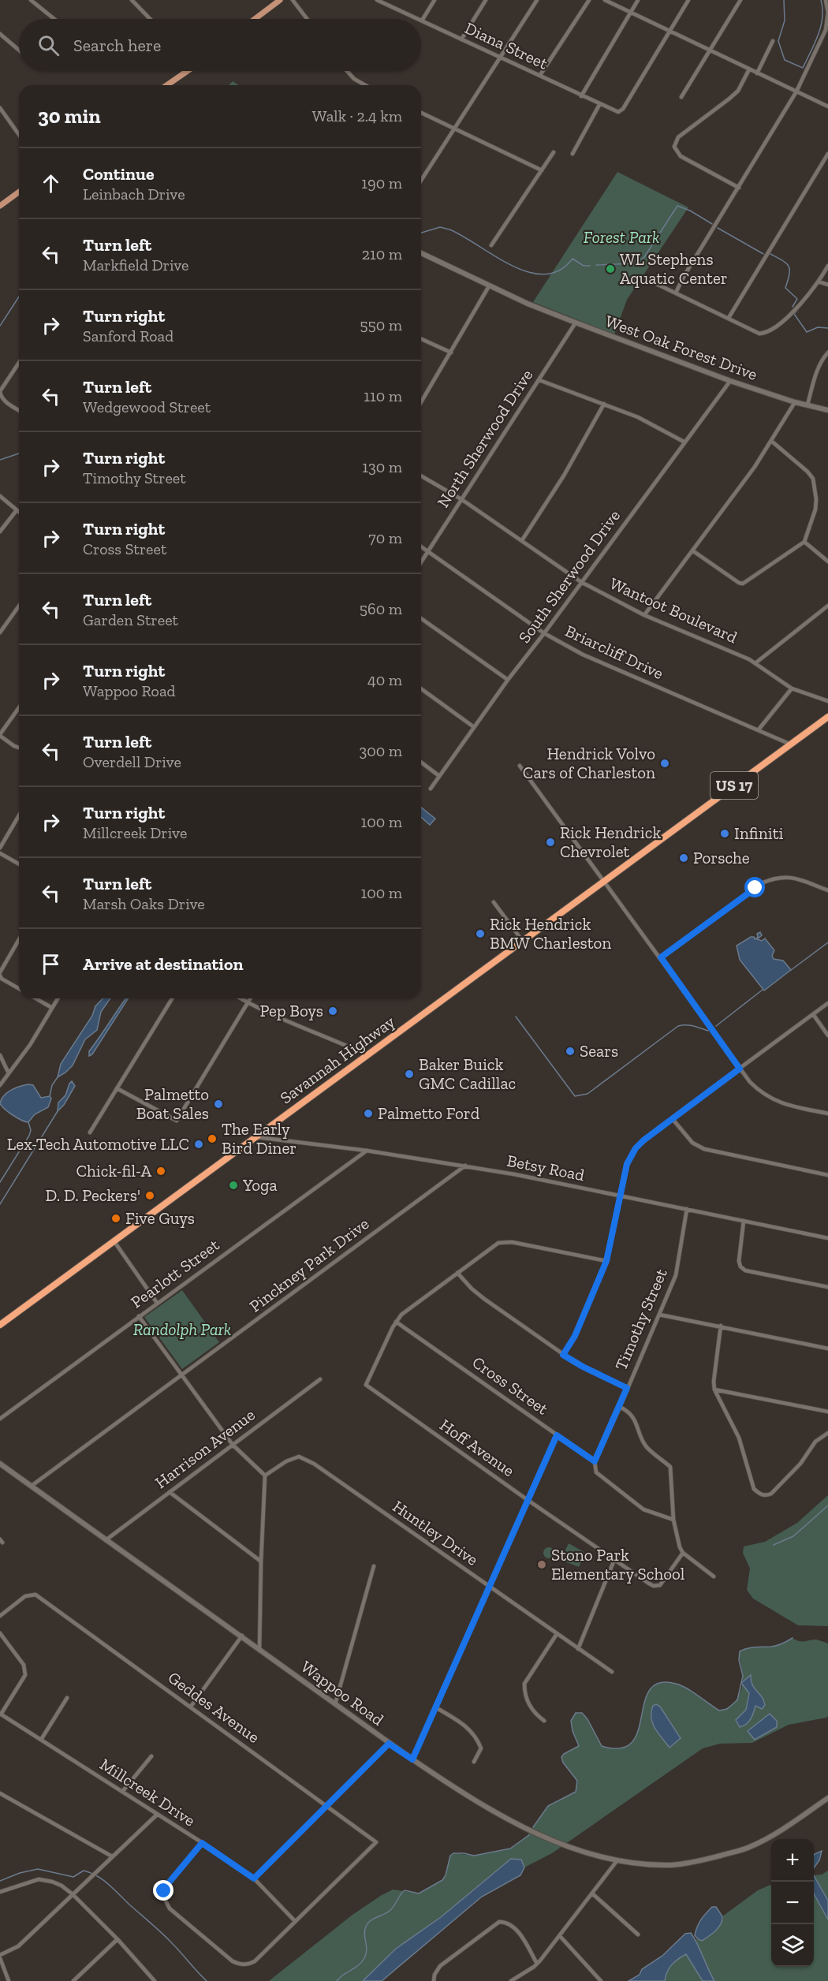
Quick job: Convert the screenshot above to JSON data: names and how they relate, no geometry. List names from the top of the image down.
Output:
{
  "streets": {
    "highway": ["US 17", "Savannah Highway"],
    "street": [
      "Diana Street",
      "West Oak Forest Drive",
      "North Sherwood Drive",
      "South Sherwood Drive",
      "Wantoot Boulevard",
      "Briarcliff Drive",
      "Betsy Road",
      "Pinckney Park Drive",
      "Pearlott Street",
      "Timothy Street",
      "Cross Street",
      "Hoff Avenue",
      "Harrison Avenue",
      "Huntley Drive",
      "Wappoo Road",
      "Geddes Avenue",
      "Millcreek Drive"
    ]
  },
  "crossings": [
    ["West Oak Forest Drive", "North Sherwood Drive"],
    ["West Oak Forest Drive", "South Sherwood Drive"],
    ["North Sherwood Drive", "Wantoot Boulevard"],
    ["North Sherwood Drive", "Briarcliff Drive"],
    ["South Sherwood Drive", "Wantoot Boulevard"],
    ["South Sherwood Drive", "Briarcliff Drive"],
    ["Briarcliff Drive", "Savannah Highway"],
    ["Savannah Highway", "Betsy Road"],
    ["Betsy Road", "Pinckney Park Drive"],
    ["Betsy Road", "Pearlott Street"],
    ["Betsy Road", "Timothy Street"],
    ["Pinckney Park Drive", "Wappoo Road"],
    ["Timothy Street", "Cross Street"],
    ["Cross Street", "Hoff Avenue"],
    ["Harrison Avenue", "Wappoo Road"],
    ["Geddes Avenue", "Millcreek Drive"]
  ],
  "parks": ["Forest Park", "Randolph Park"],
  "places": [
    "WL Stephens Aquatic Center",
    "Hendrick Volvo Cars of Charleston",
    "Infiniti",
    "Rick Hendrick Chevrolet",
    "Porsche",
    "Rick Hendrick BMW Charleston",
    "Pep Boys",
    "Sears",
    "Baker Buick GMC Cadillac",
    "Palmetto Boat Sales",
    "Palmetto Ford",
    "The Early Bird Diner",
    "Lex-Tech Automotive LLC",
    "Chick-fil-A",
    "Yoga",
    "D. D. Peckers'",
    "Five Guys",
    "Stono Park Elementary School"
  ],
  "page": {
    "search": "Search here",
    "heading": ["30 min", "Walk · 2.4 km"],
    "list": [
      ["Continue", "Leinbach Drive", "190 m"],
      ["Turn left", "Markfield Drive", "210 m"],
      ["Turn right", "Sanford Road", "550 m"],
      ["Turn left", "Wedgewood Street", "110 m"],
      ["Turn right", "Timothy Street", "130 m"],
      ["Turn right", "Cross Street", "70 m"],
      ["Turn left", "Garden Street", "560 m"],
      ["Turn right", "Wappoo Road", "40 m"],
      ["Turn left", "Overdell Drive", "300 m"],
      ["Turn right", "Millcreek Drive", "100 m"],
      ["Turn left", "Marsh Oaks Drive", "100 m"],
      "Arrive at destination"
    ],
    "map_buttons": ["+", "−"]
  }
}
